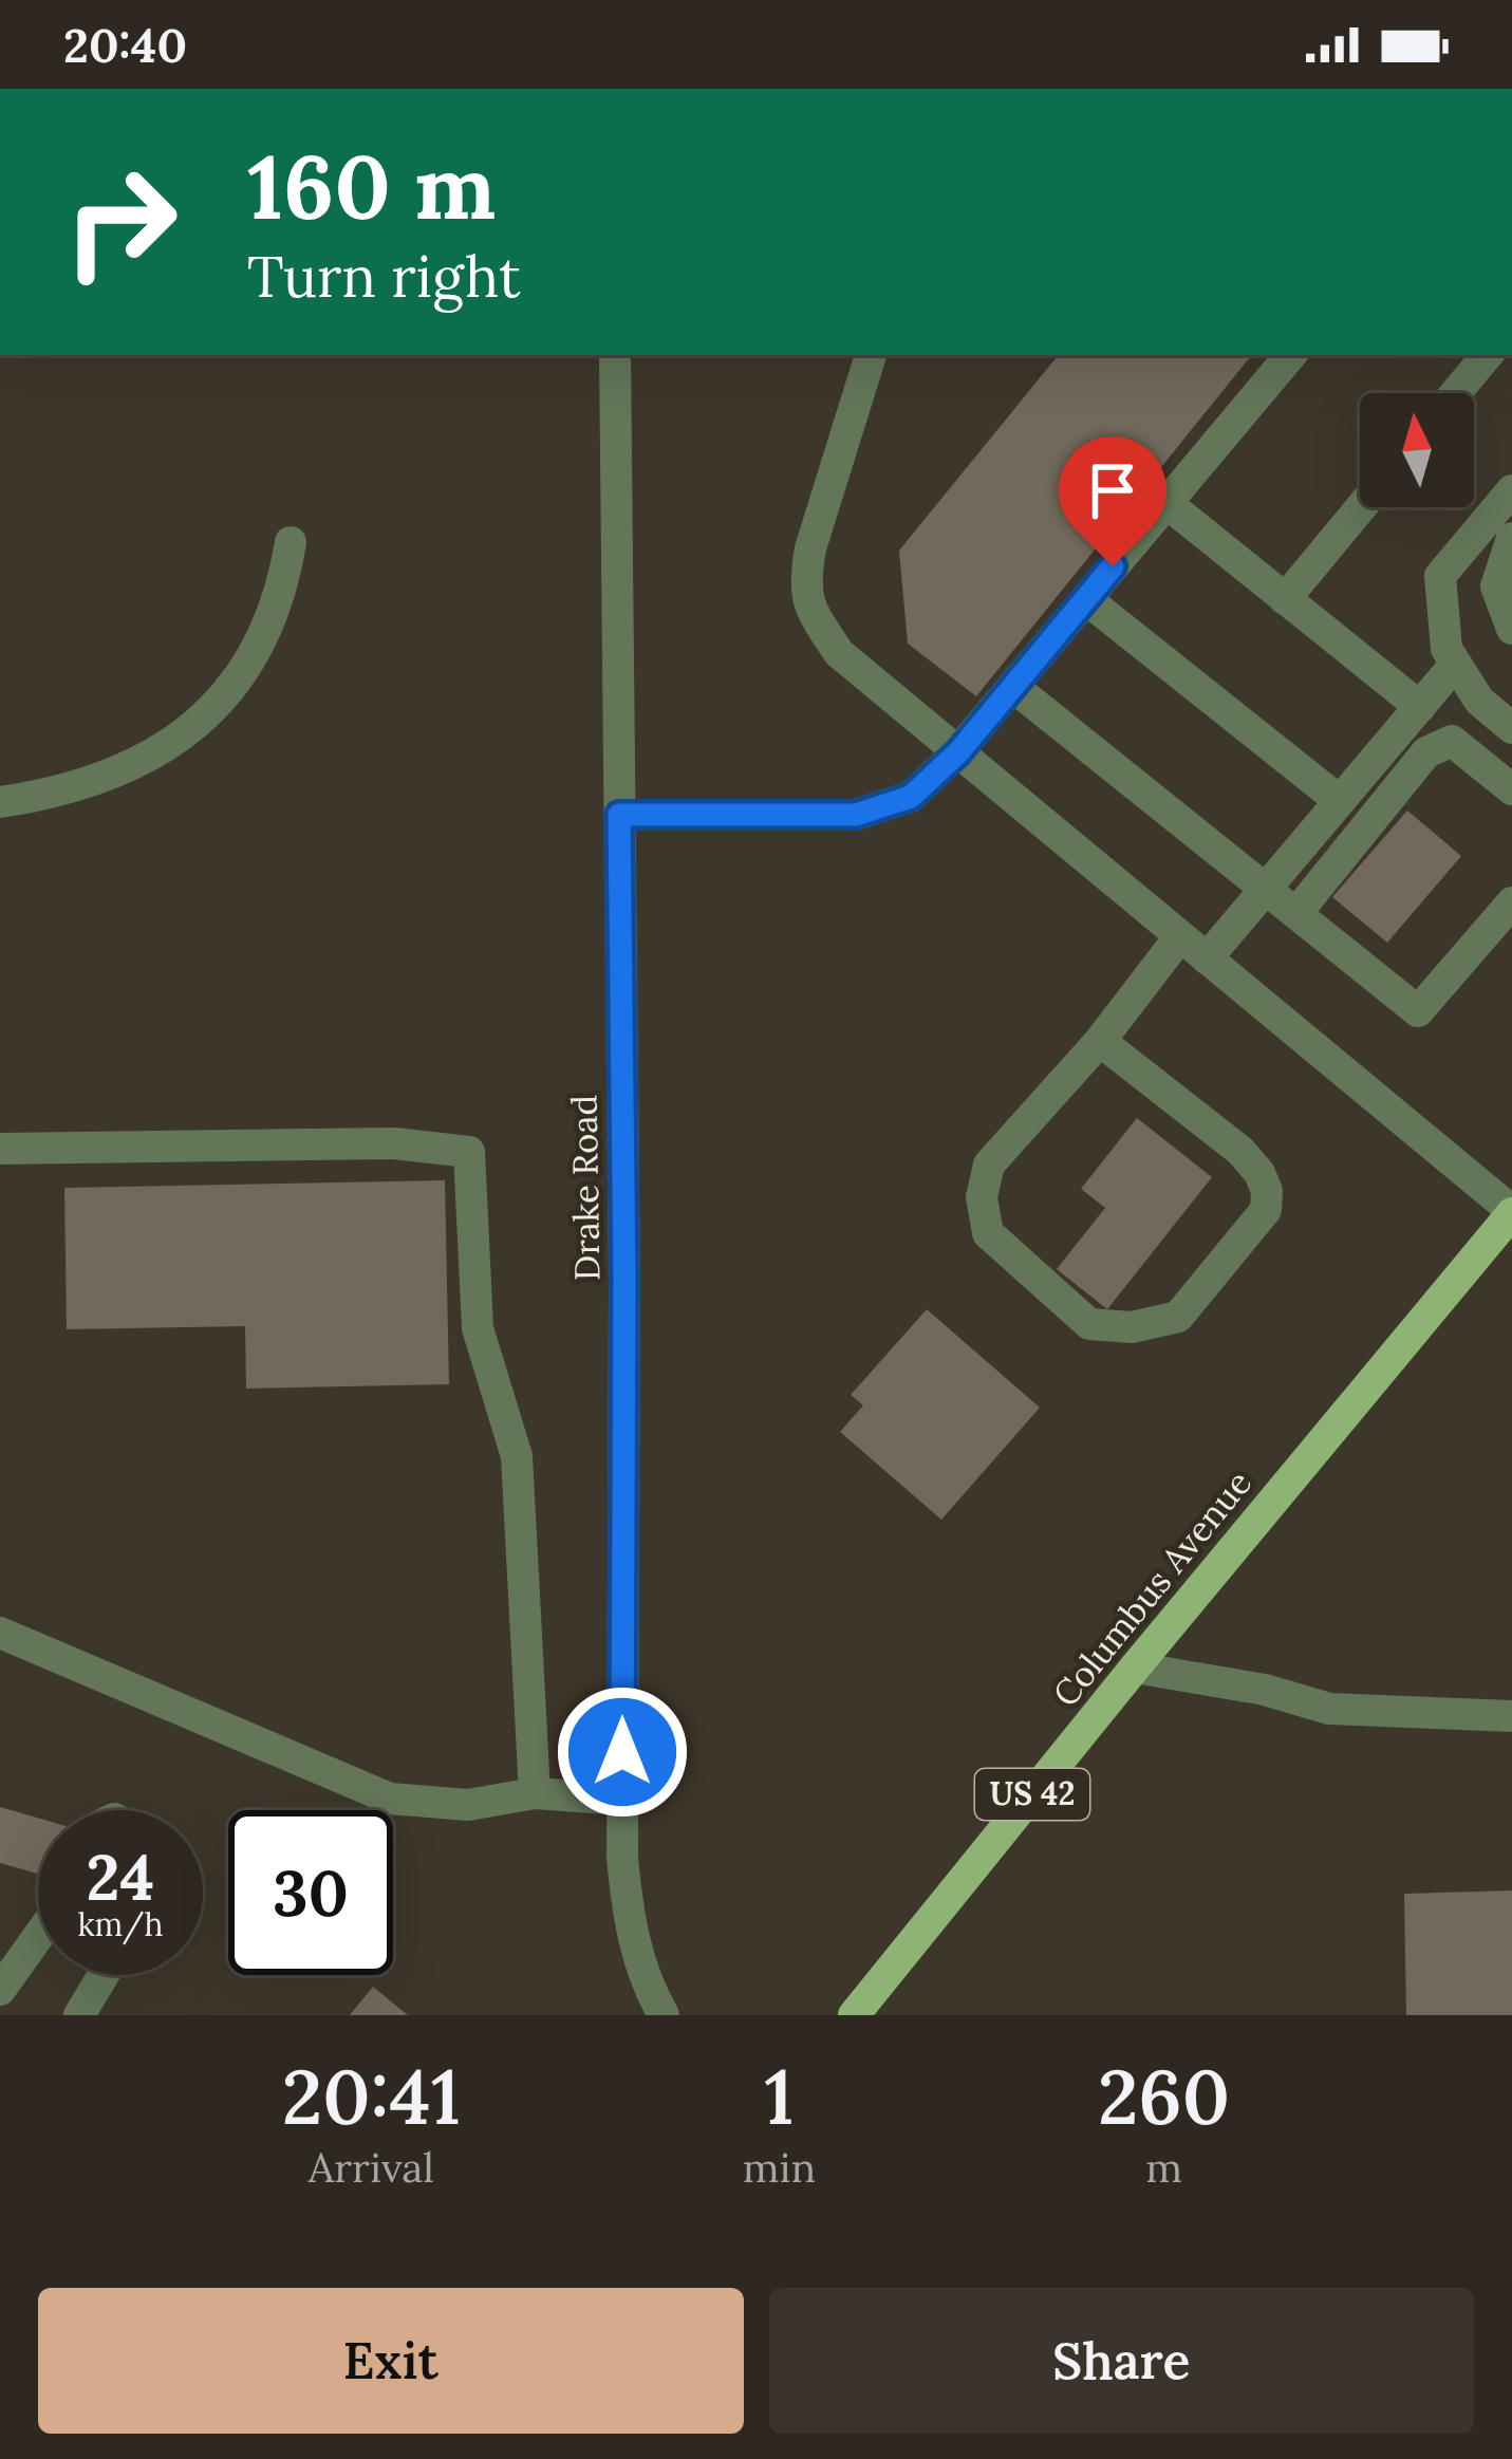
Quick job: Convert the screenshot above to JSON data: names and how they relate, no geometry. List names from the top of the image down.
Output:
{
  "streets": {
    "main road": ["Columbus Avenue", "US 42"],
    "street": ["Drake Road"]
  },
  "north": "top",
  "page": {
    "status": "20:40",
    "turn": ["160 m", "Turn right"],
    "speed": "24 km/h",
    "limit": "30",
    "eta": [
      "20:41",
      "Arrival",
      "1",
      "min",
      "260",
      "m"
    ],
    "buttons": ["Exit", "Share"]
  }
}
